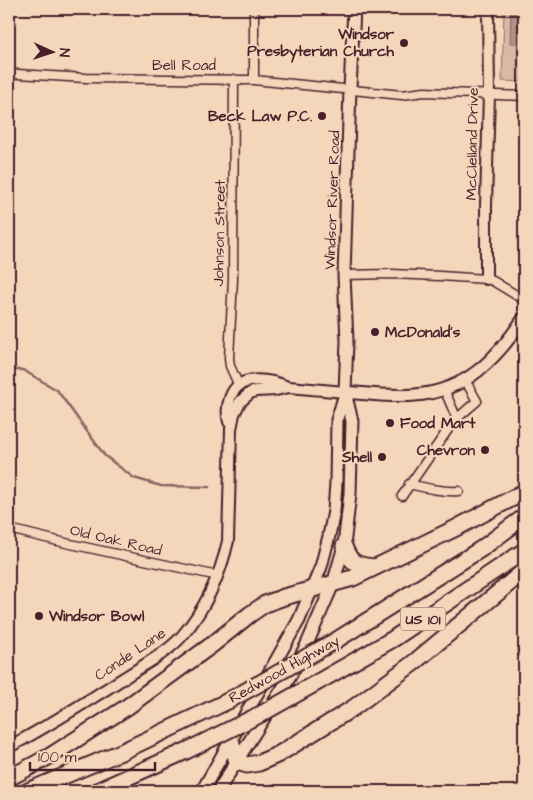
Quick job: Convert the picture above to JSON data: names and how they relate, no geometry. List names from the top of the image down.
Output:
{
  "streets": {
    "highway": ["US 101", "Redwood Highway"],
    "main road": ["Windsor River Road"],
    "street": [
      "Bell Road",
      "McClelland Drive",
      "Johnson Street",
      "Old Oak Road",
      "Conde Lane"
    ]
  },
  "crossings": [
    ["Bell Road", "McClelland Drive"],
    ["Bell Road", "Windsor River Road"],
    ["Bell Road", "Johnson Street"],
    ["Windsor River Road", "Conde Lane"],
    ["Johnson Street", "Conde Lane"],
    ["Old Oak Road", "Conde Lane"]
  ],
  "places": [
    "Windsor Presbyterian Church",
    "Beck Law P.C.",
    "McDonald's",
    "Food Mart",
    "Chevron",
    "Shell",
    "Windsor Bowl"
  ],
  "scale_bar": "100 m",
  "north": "right"
}
